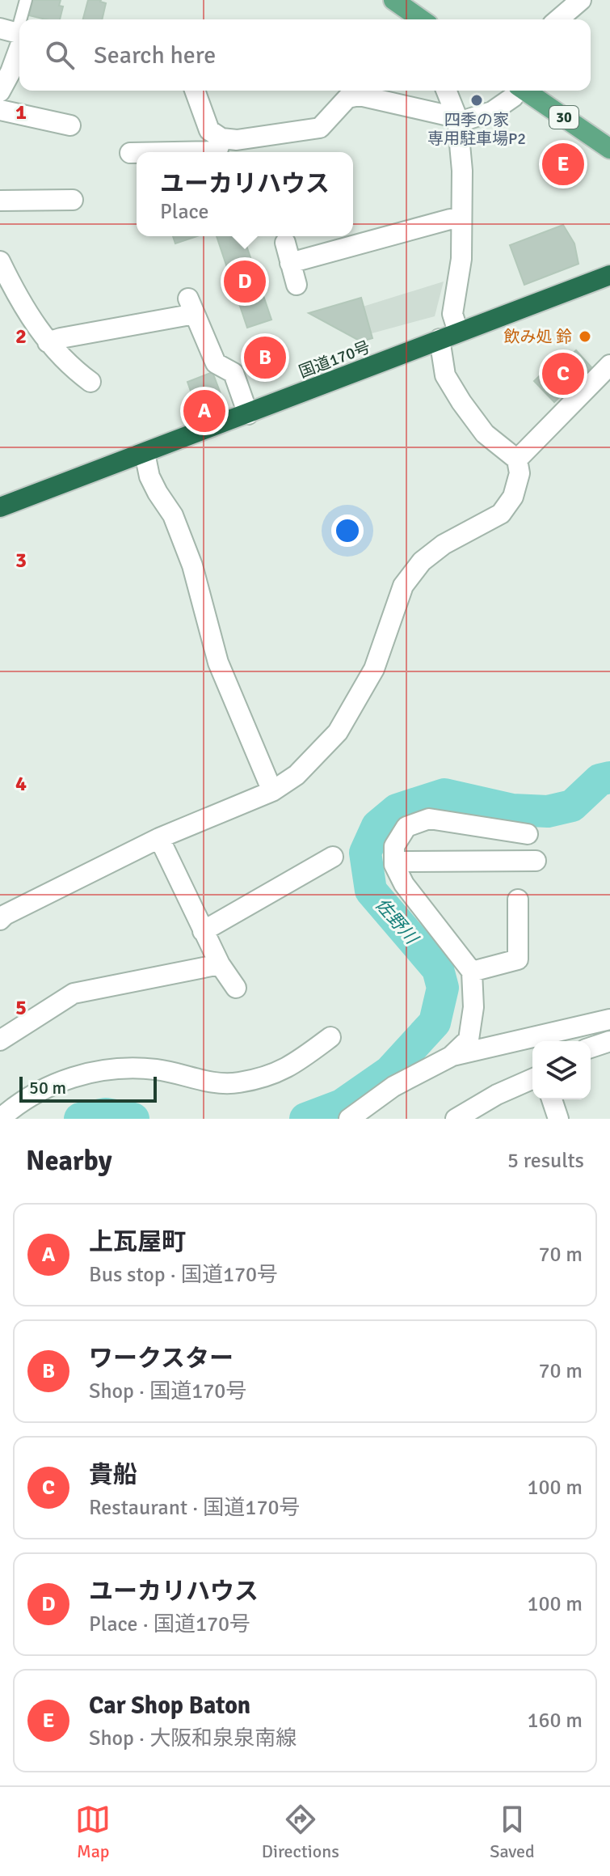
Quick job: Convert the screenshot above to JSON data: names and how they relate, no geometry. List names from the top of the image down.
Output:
{
  "streets": {
    "highway": ["国道170号"],
    "main road": ["30"]
  },
  "water": ["佐野川"],
  "places": ["四季の家 専用駐車場P2", "飲み処 鈴"],
  "scale_bar": "50 m",
  "page": {
    "search": "Search here",
    "pins": [
      "E",
      "D",
      "B",
      "C",
      "A"
    ],
    "popup": ["ユーカリハウス", "Place"],
    "scale": "50 m",
    "heading": ["Nearby", "5 results"],
    "list": [
      {
        "mark": "A",
        "name": "上瓦屋町",
        "note": "Bus stop · 国道170号",
        "value": "70 m"
      },
      {
        "mark": "B",
        "name": "ワークスター",
        "note": "Shop · 国道170号",
        "value": "70 m"
      },
      {
        "mark": "C",
        "name": "貴船",
        "note": "Restaurant · 国道170号",
        "value": "100 m"
      },
      {
        "mark": "D",
        "name": "ユーカリハウス",
        "note": "Place · 国道170号",
        "value": "100 m"
      },
      {
        "mark": "E",
        "name": "Car Shop Baton",
        "note": "Shop · 大阪和泉泉南線",
        "value": "160 m"
      }
    ],
    "nav": ["Map", "Directions", "Saved"]
  },
  "grid": {
    "rows": [
      "1",
      "2",
      "3",
      "4",
      "5"
    ]
  }
}
